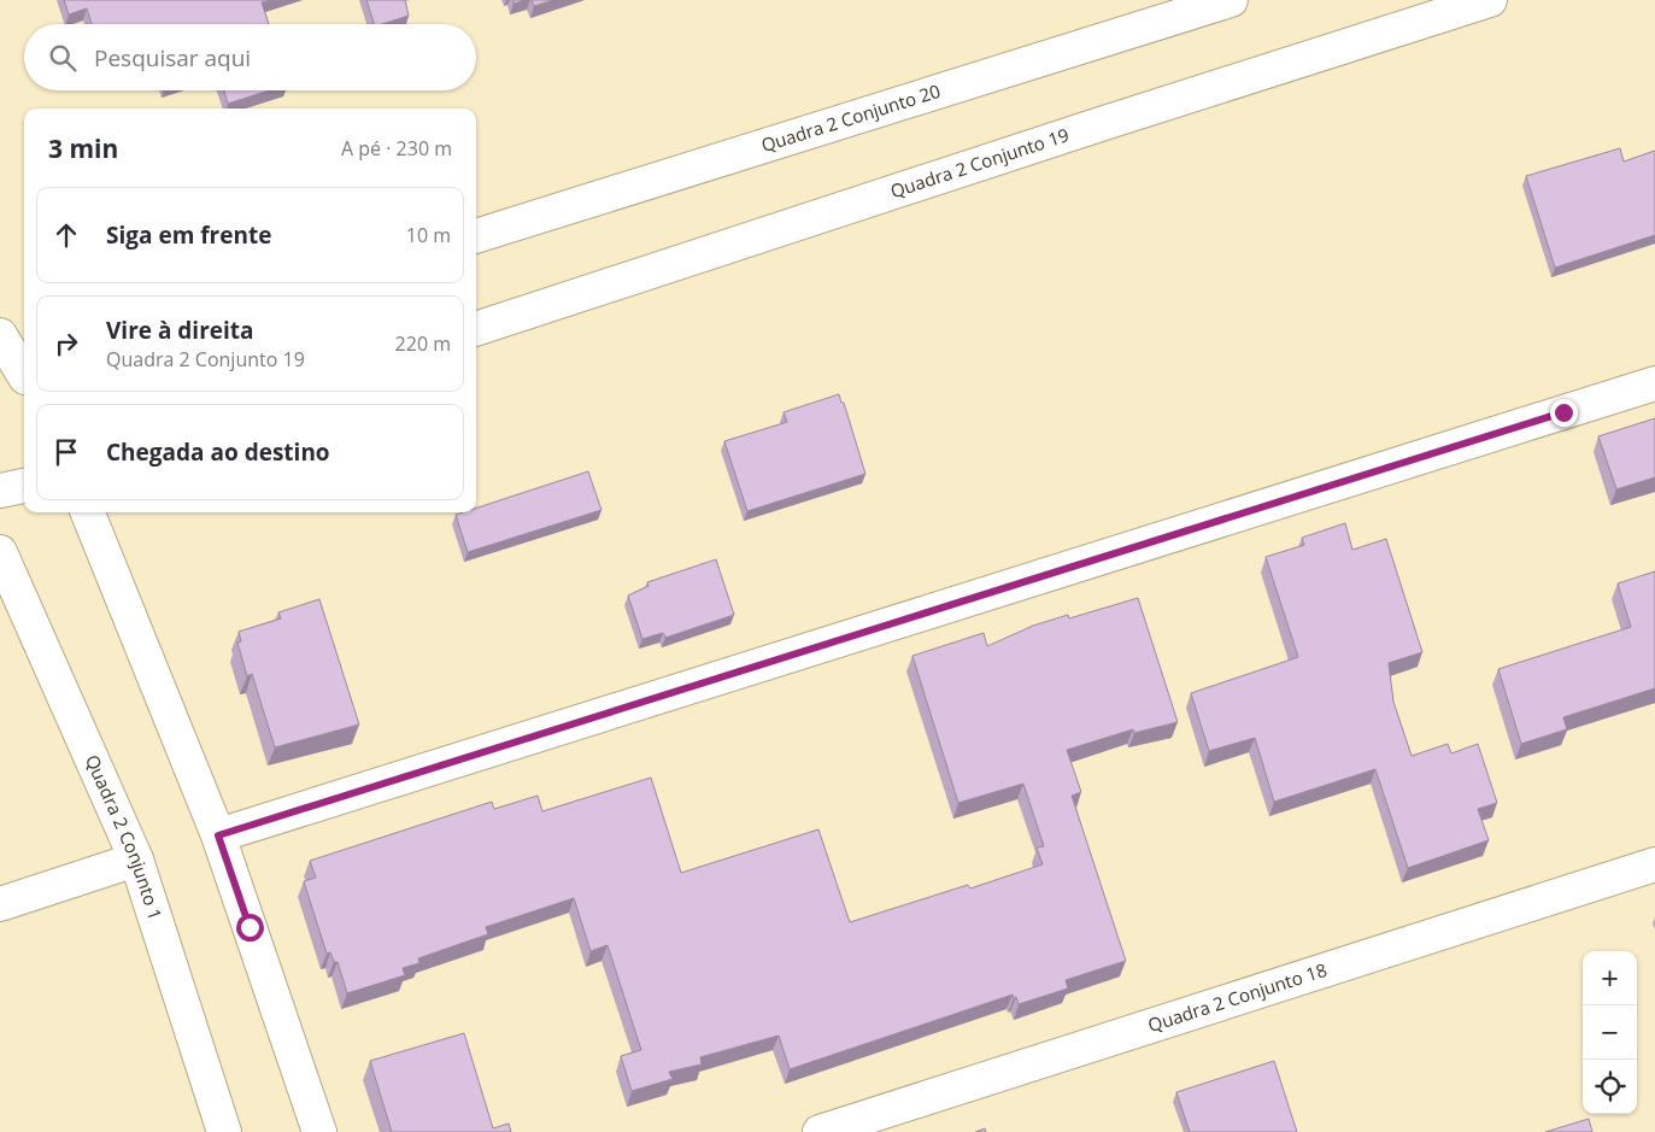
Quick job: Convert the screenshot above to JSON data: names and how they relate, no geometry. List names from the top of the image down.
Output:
{
  "streets": {
    "street": [
      "Quadra 2 Conjunto 20",
      "Quadra 2 Conjunto 19",
      "Quadra 2 Conjunto 1",
      "Quadra 2 Conjunto 18"
    ]
  },
  "page": {
    "search": "Pesquisar aqui",
    "heading": ["3 min", "A pé · 230 m"],
    "list": [
      ["Siga em frente", "10 m"],
      ["Vire à direita", "Quadra 2 Conjunto 19", "220 m"],
      "Chegada ao destino"
    ],
    "map_buttons": ["+", "−"]
  }
}
